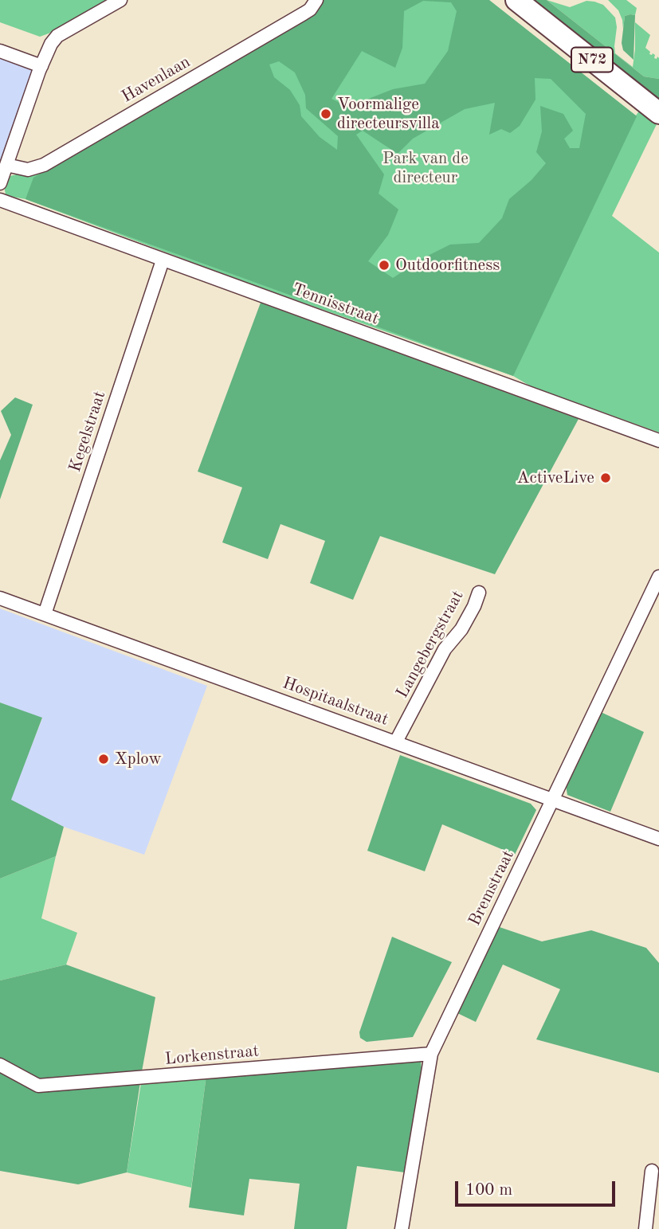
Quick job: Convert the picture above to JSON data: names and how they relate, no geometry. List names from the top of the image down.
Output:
{
  "streets": {
    "main road": ["N72"],
    "street": [
      "Havenlaan",
      "Tennisstraat",
      "Kegelstraat",
      "Langebergstraat",
      "Hospitaalstraat",
      "Bremstraat",
      "Lorkenstraat"
    ]
  },
  "crossings": [
    ["Tennisstraat", "Kegelstraat"],
    ["Kegelstraat", "Hospitaalstraat"],
    ["Langebergstraat", "Hospitaalstraat"],
    ["Hospitaalstraat", "Bremstraat"],
    ["Bremstraat", "Lorkenstraat"]
  ],
  "parks": ["Park van de directeur"],
  "places": [
    "Voormalige directeursvilla",
    "Outdoorfitness",
    "ActiveLive",
    "Xplow"
  ],
  "scale_bar": "100 m"
}
